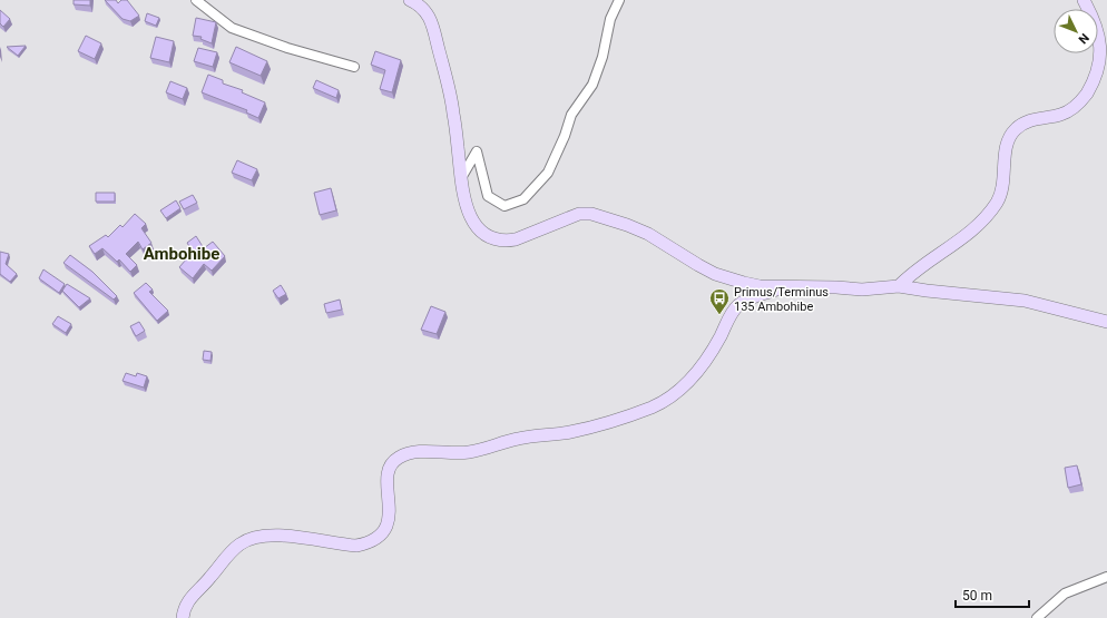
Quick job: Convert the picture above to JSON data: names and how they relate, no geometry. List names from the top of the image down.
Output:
{
  "districts": ["Ambohibe"],
  "places": {
    "bus stop": ["Primus/Terminus 135 Ambohibe"]
  },
  "scale_bar": "50 m",
  "north": "bottom right"
}
